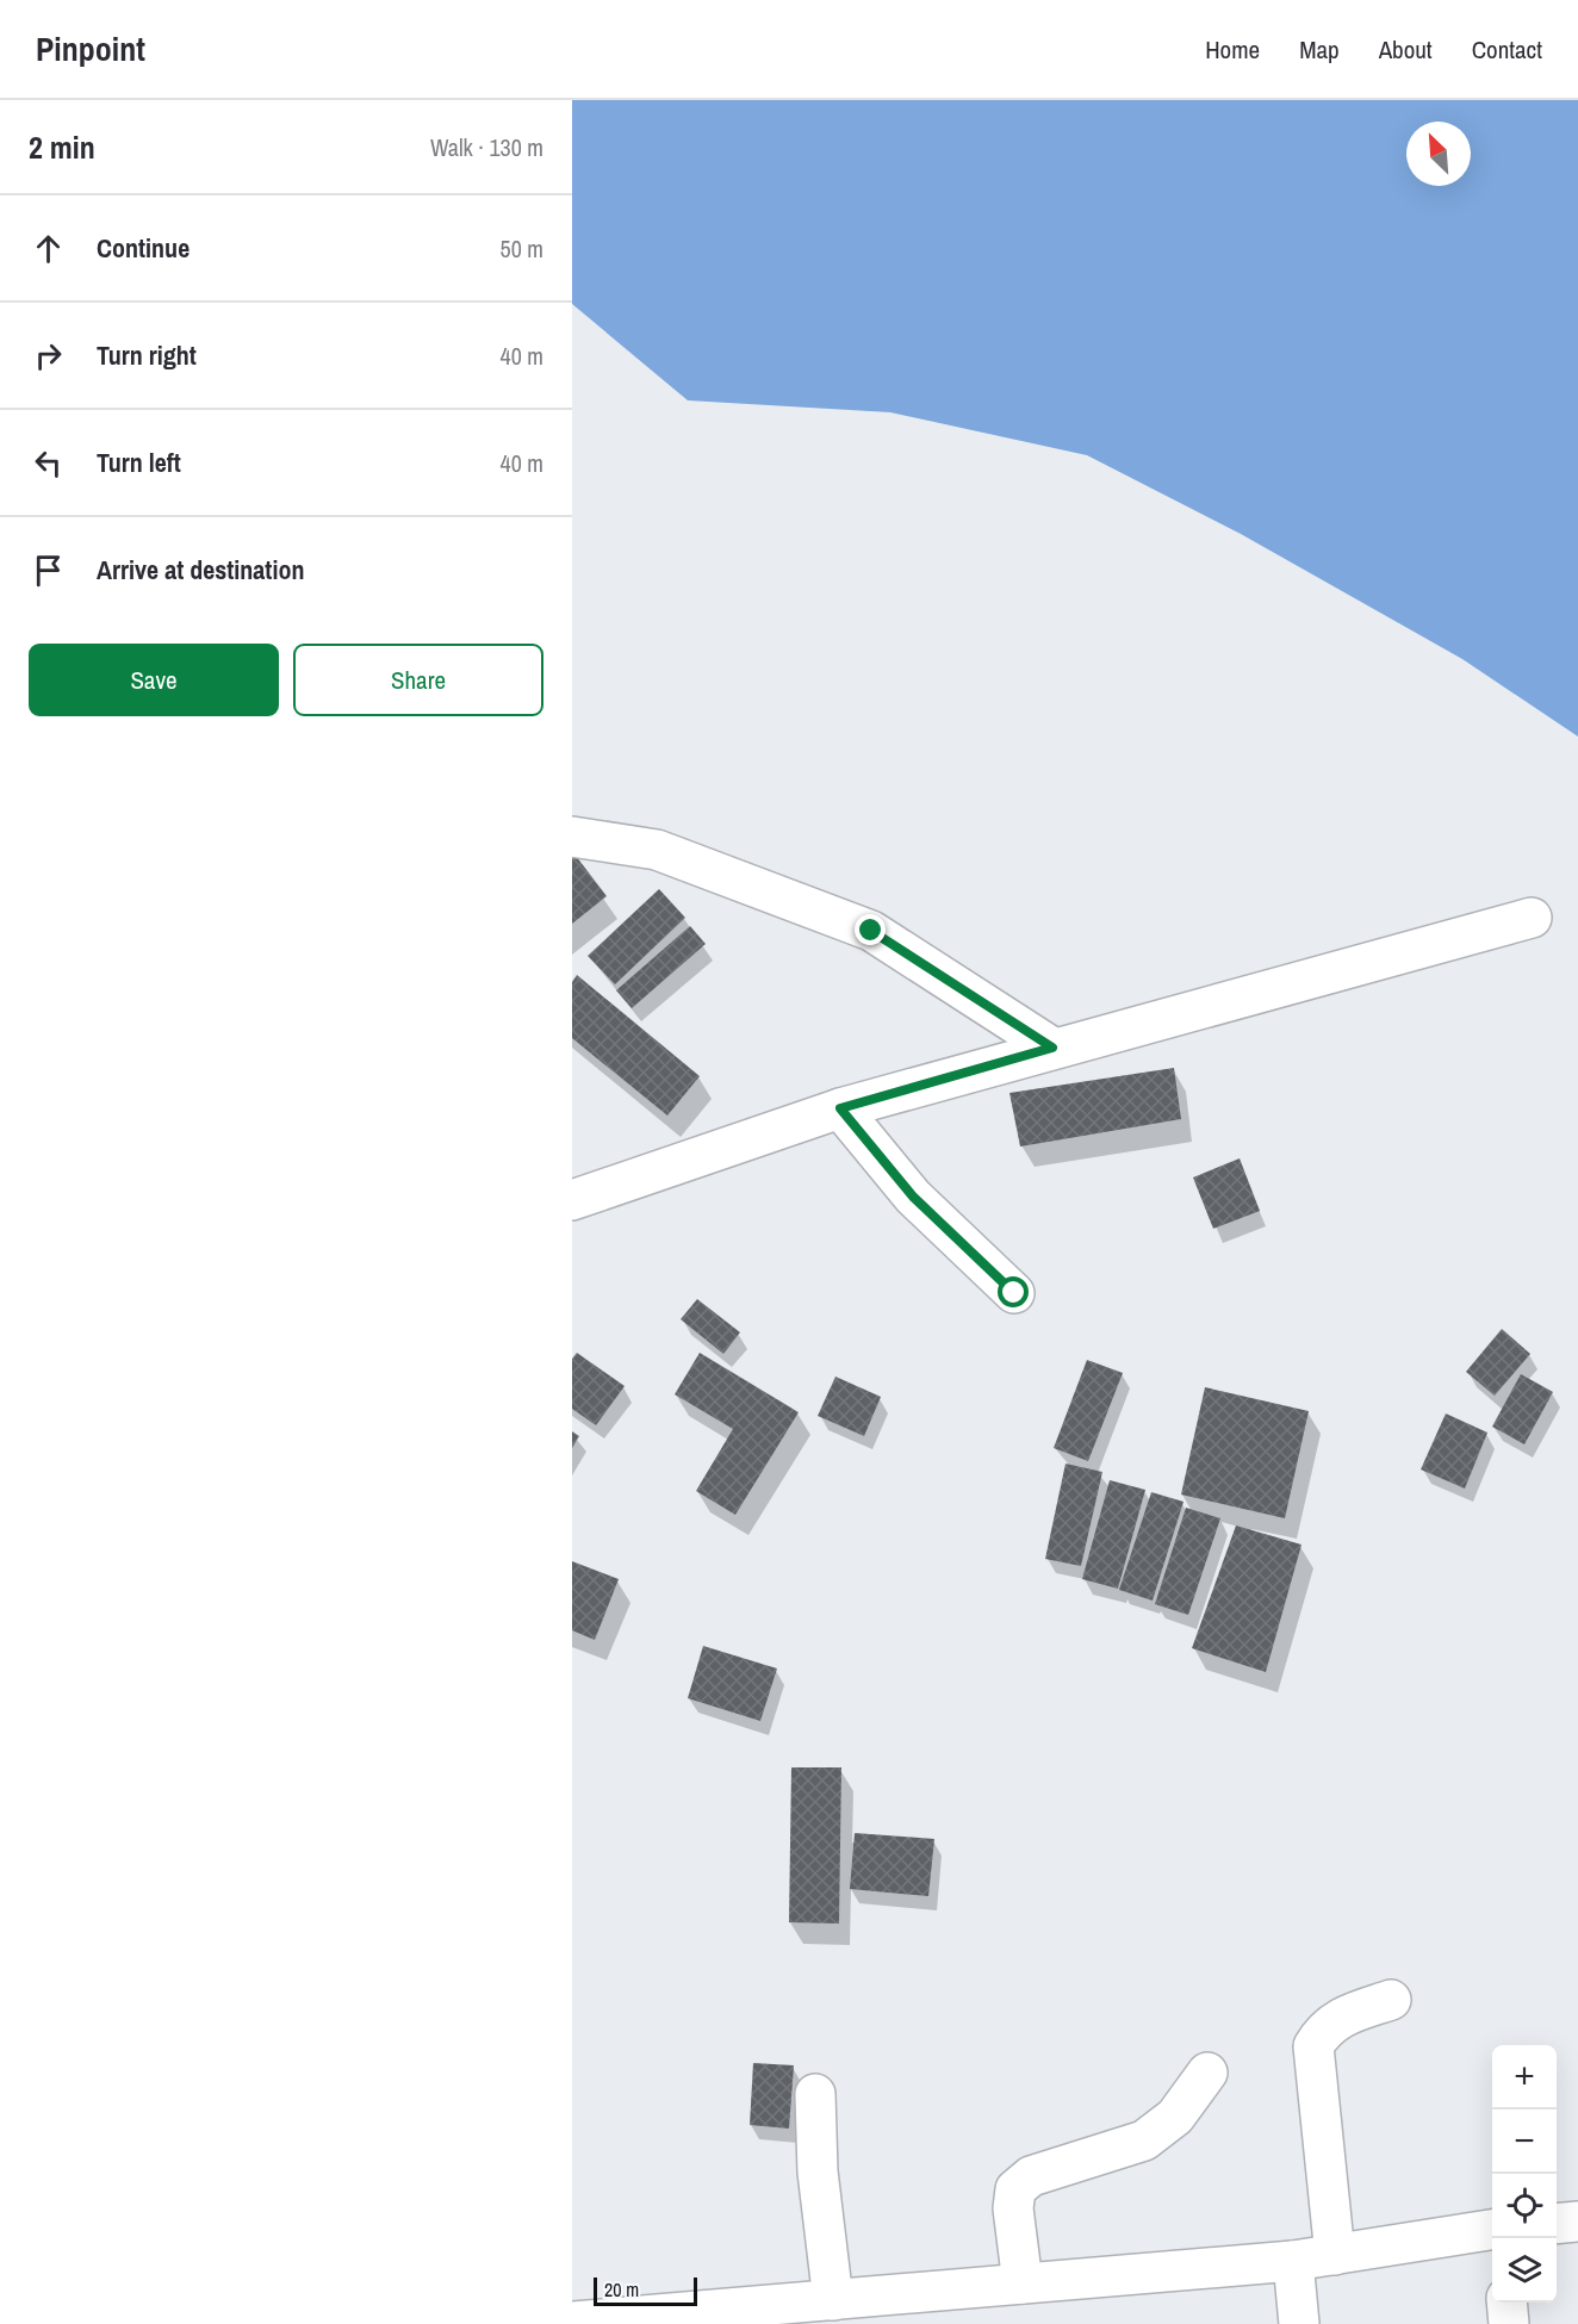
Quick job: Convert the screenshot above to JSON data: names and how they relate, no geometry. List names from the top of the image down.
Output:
{
  "scale_bar": "20 m",
  "north": "top left",
  "page": {
    "header": "Pinpoint",
    "nav": [
      "Home",
      "Map",
      "About",
      "Contact"
    ],
    "heading": ["2 min", "Walk · 130 m"],
    "list": [
      ["Continue", "50 m"],
      ["Turn right", "40 m"],
      ["Turn left", "40 m"],
      "Arrive at destination"
    ],
    "buttons": ["Save", "Share"],
    "map_buttons": ["+", "−"],
    "scale": "20 m"
  }
}
